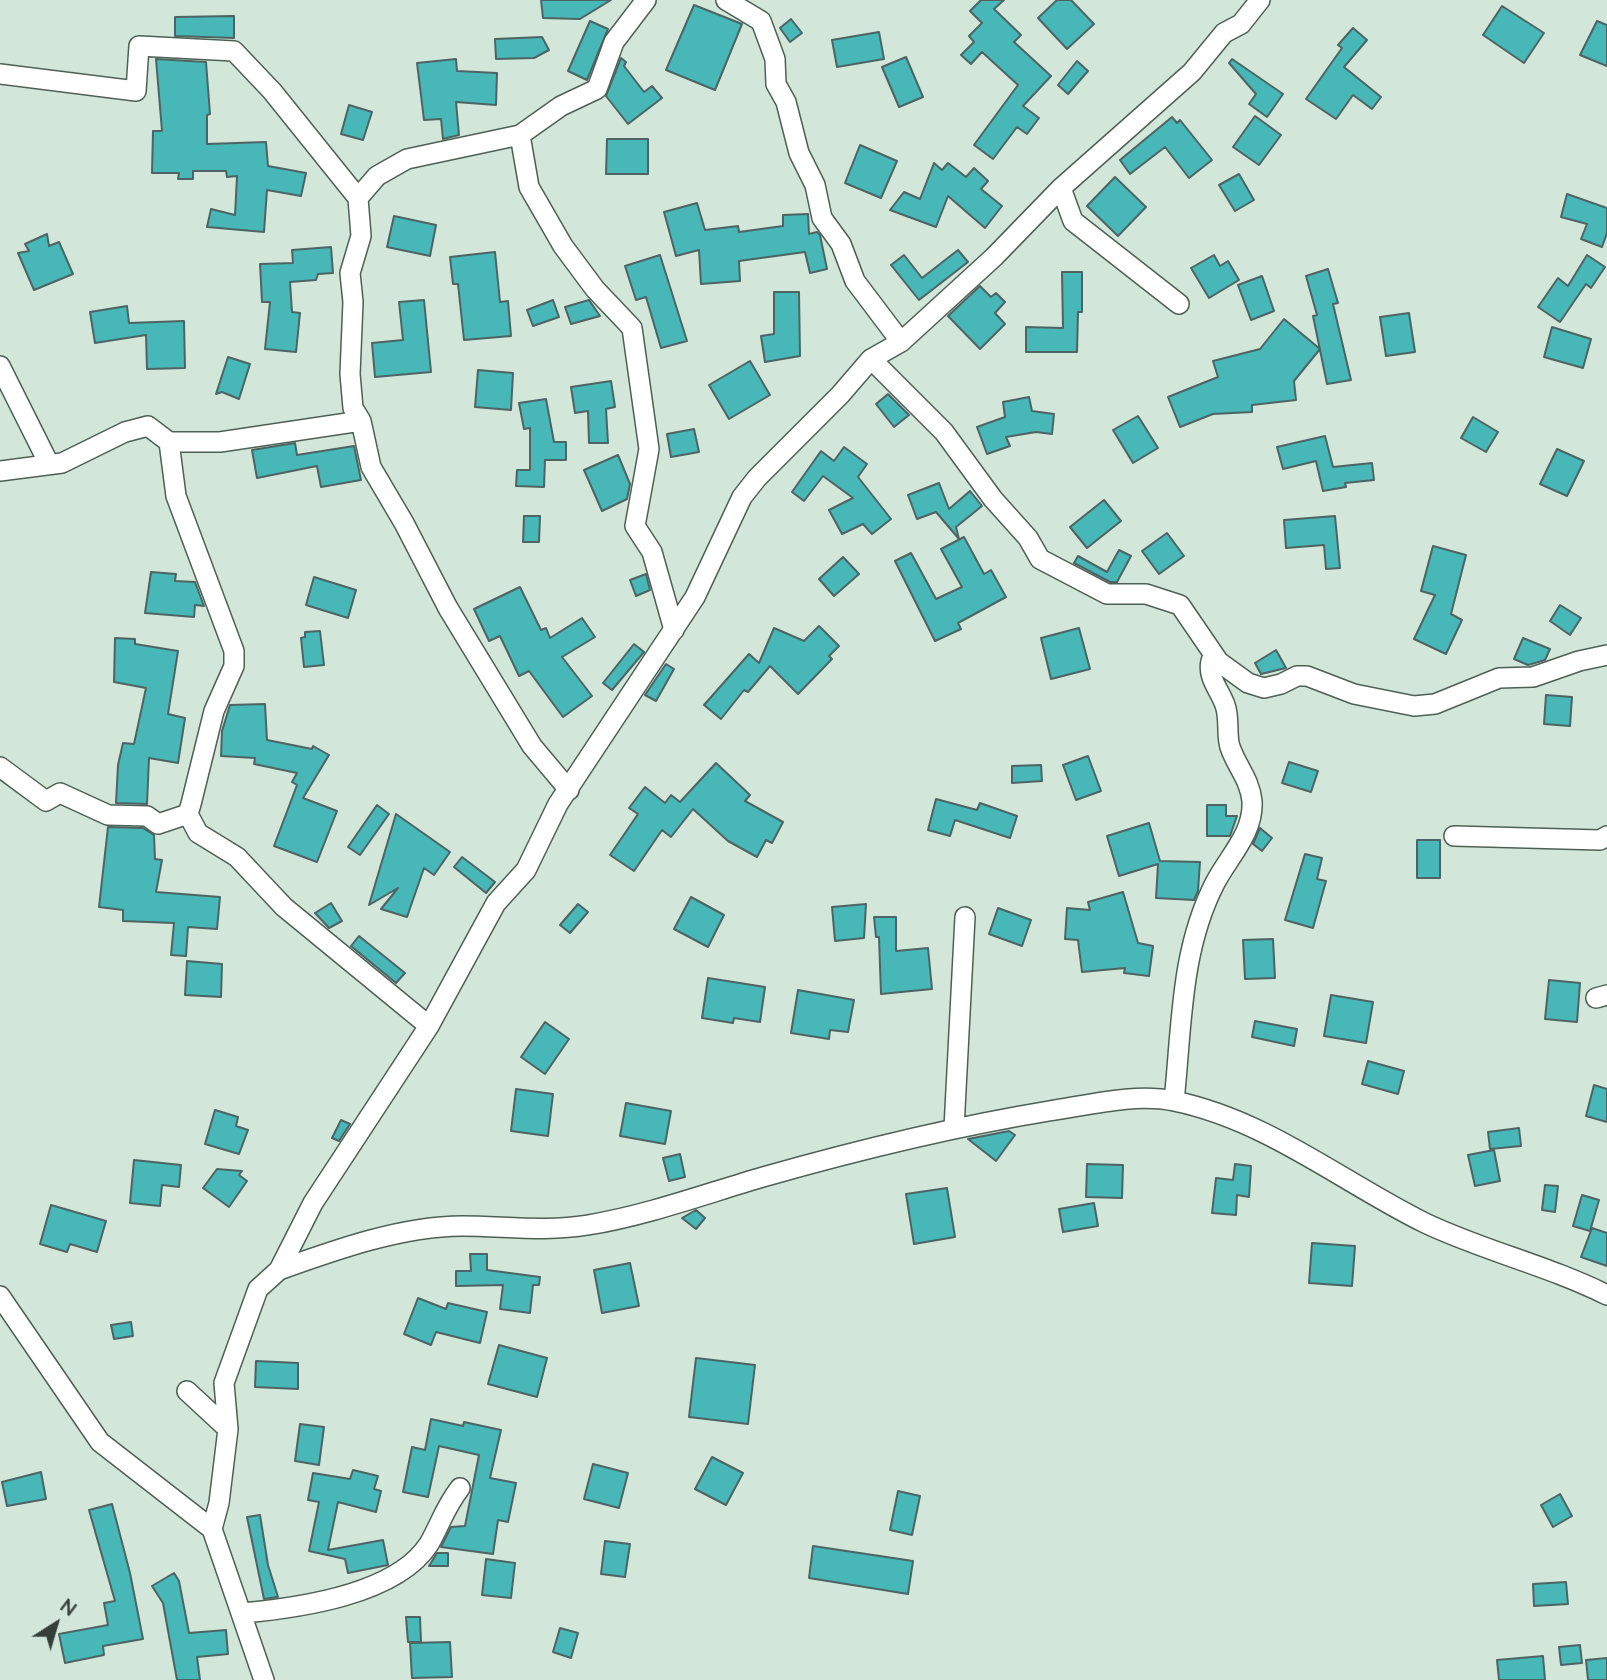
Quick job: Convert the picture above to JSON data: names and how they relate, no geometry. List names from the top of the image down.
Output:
{
  "north": "top right"
}
